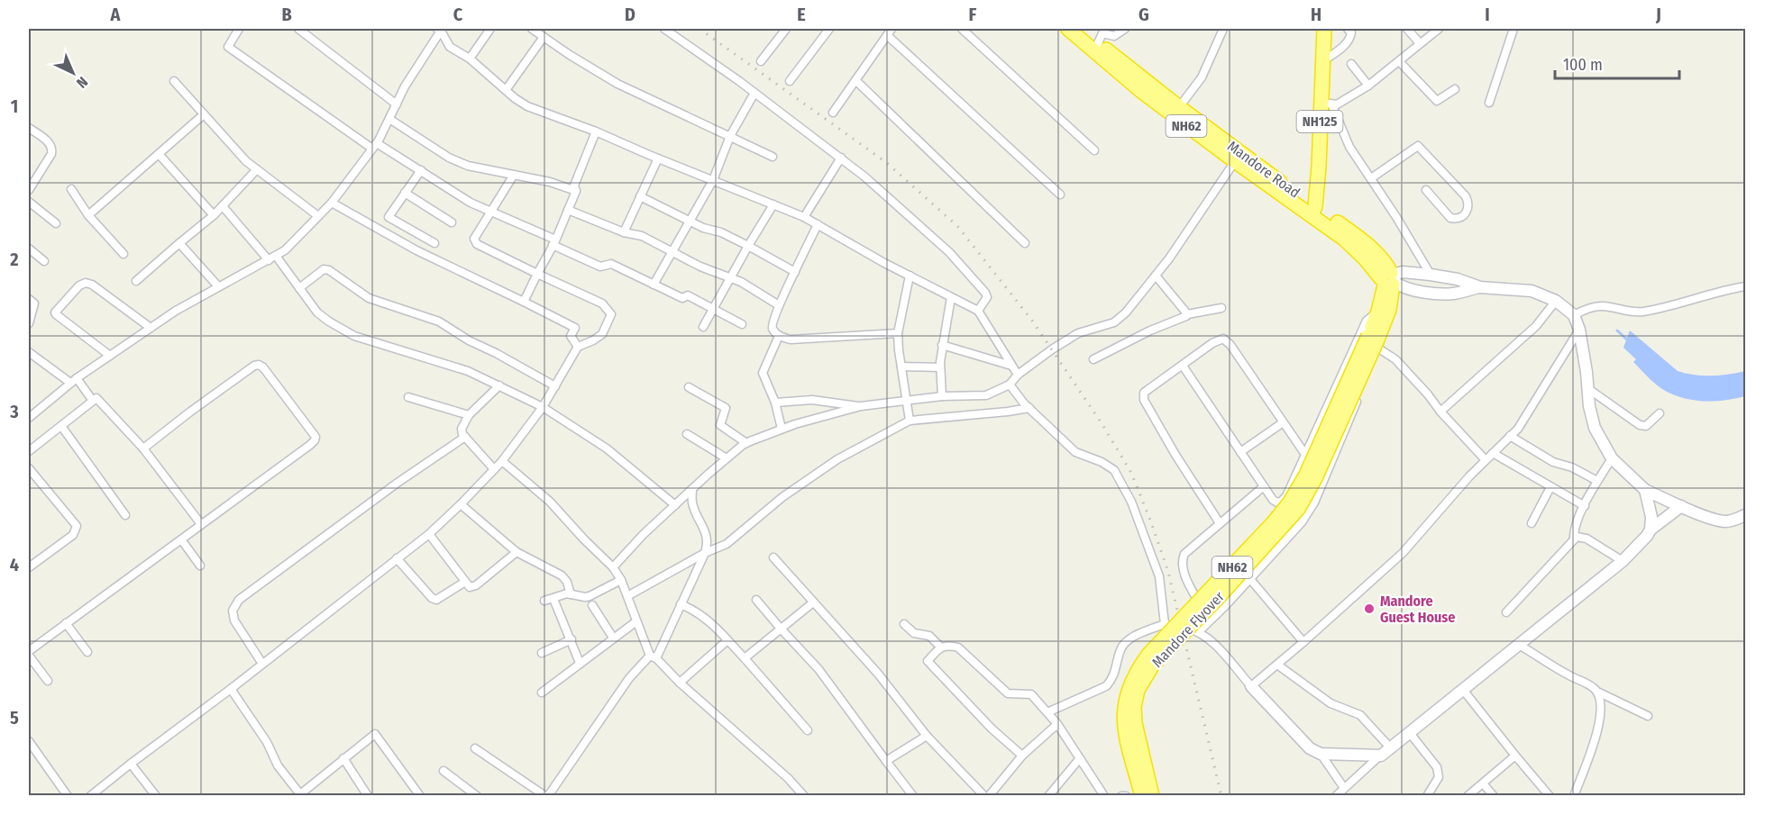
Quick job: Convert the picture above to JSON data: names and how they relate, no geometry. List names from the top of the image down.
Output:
{
  "streets": {
    "highway": [
      "NH125",
      "NH62",
      "Mandore Road",
      "Mandore Flyover"
    ]
  },
  "crossings": [
    ["NH125", "NH62"],
    ["NH125", "Mandore Road"],
    ["NH62", "Mandore Road"],
    ["NH62", "Mandore Flyover"]
  ],
  "places": ["Mandore Guest House"],
  "scale_bar": "100 m",
  "north": "bottom right",
  "grid": {
    "columns": [
      "A",
      "B",
      "C",
      "D",
      "E",
      "F",
      "G",
      "H",
      "I",
      "J"
    ],
    "rows": [
      "1",
      "2",
      "3",
      "4",
      "5"
    ]
  }
}
